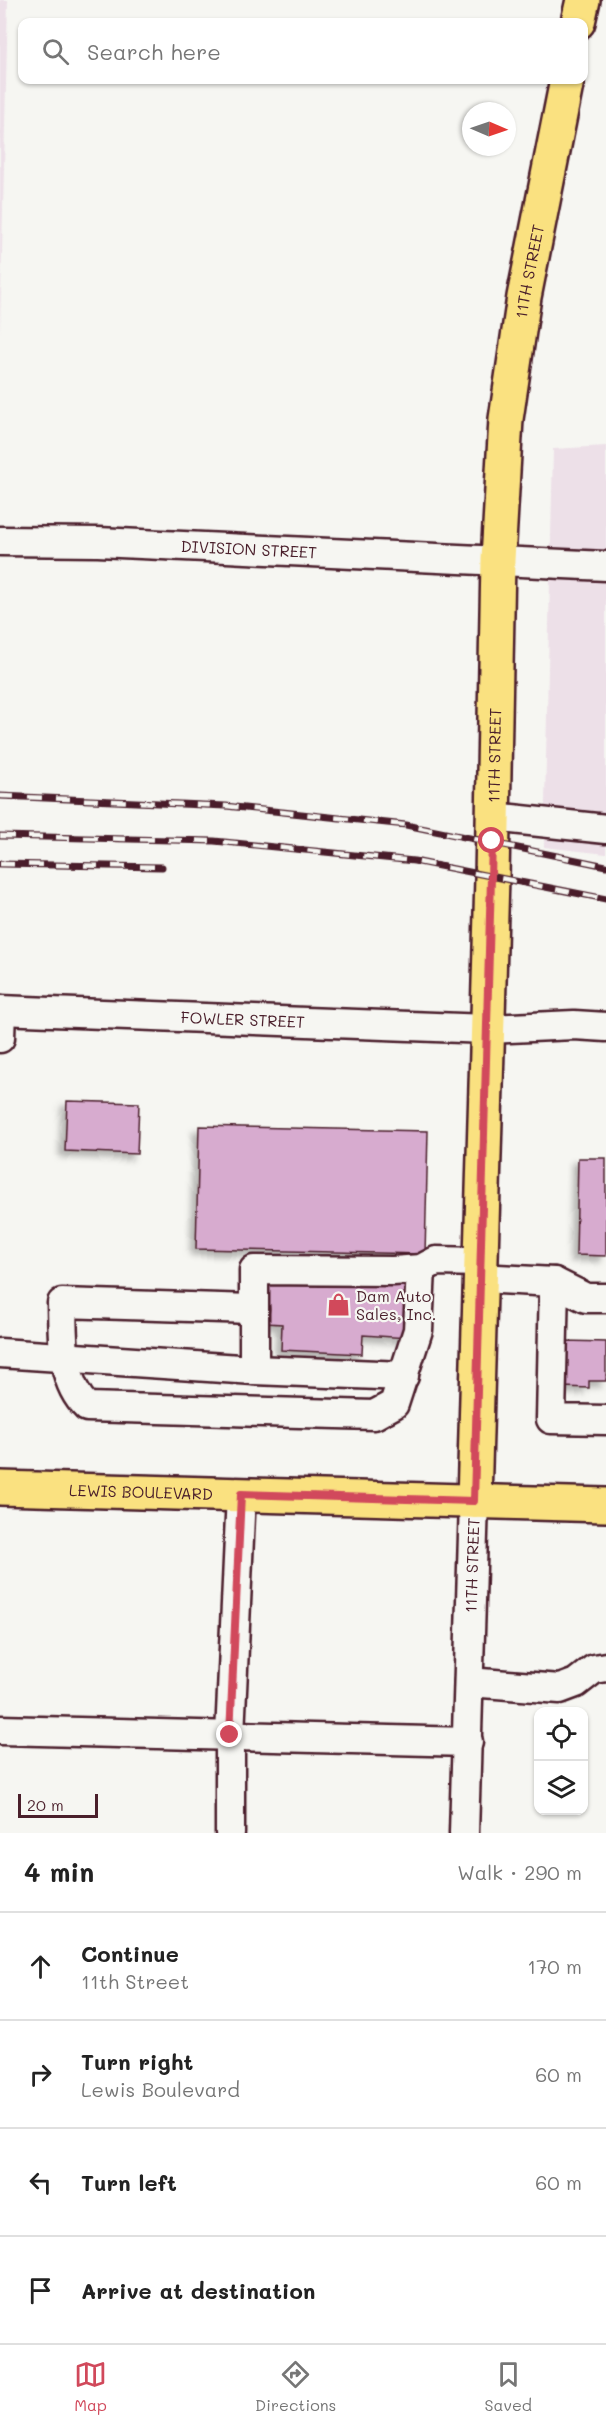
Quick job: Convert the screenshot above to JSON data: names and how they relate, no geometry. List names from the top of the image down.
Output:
{
  "streets": {
    "main road": ["11TH STREET", "LEWIS BOULEVARD"],
    "street": ["DIVISION STREET", "FOWLER STREET"]
  },
  "crossings": [
    ["11TH STREET", "DIVISION STREET"],
    ["11TH STREET", "FOWLER STREET"],
    ["11TH STREET", "LEWIS BOULEVARD"]
  ],
  "places": {
    "shop": ["Dam Auto Sales, Inc."]
  },
  "scale_bar": "20 m",
  "north": "right",
  "page": {
    "search": "Search here",
    "scale": "20 m",
    "heading": ["4 min", "Walk · 290 m"],
    "list": [
      ["Continue", "11th Street", "170 m"],
      ["Turn right", "Lewis Boulevard", "60 m"],
      ["Turn left", "60 m"],
      "Arrive at destination"
    ],
    "nav": ["Map", "Directions", "Saved"]
  }
}
